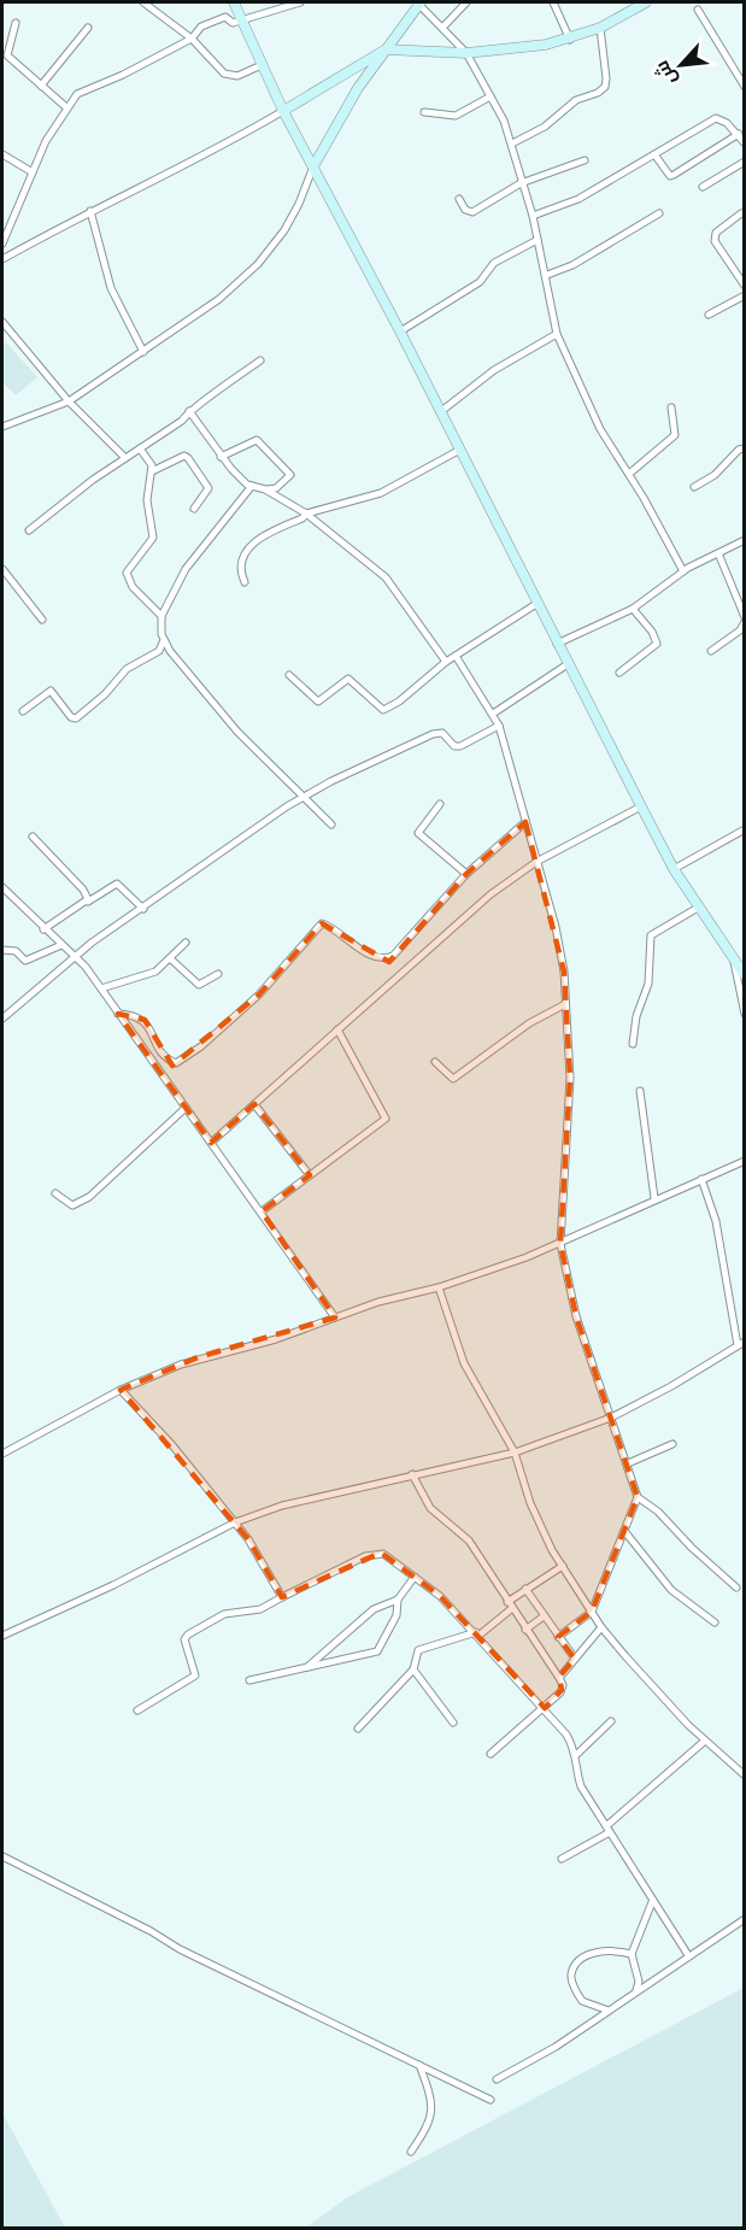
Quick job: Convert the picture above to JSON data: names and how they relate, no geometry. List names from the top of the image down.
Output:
{
  "north": "bottom left"
}
